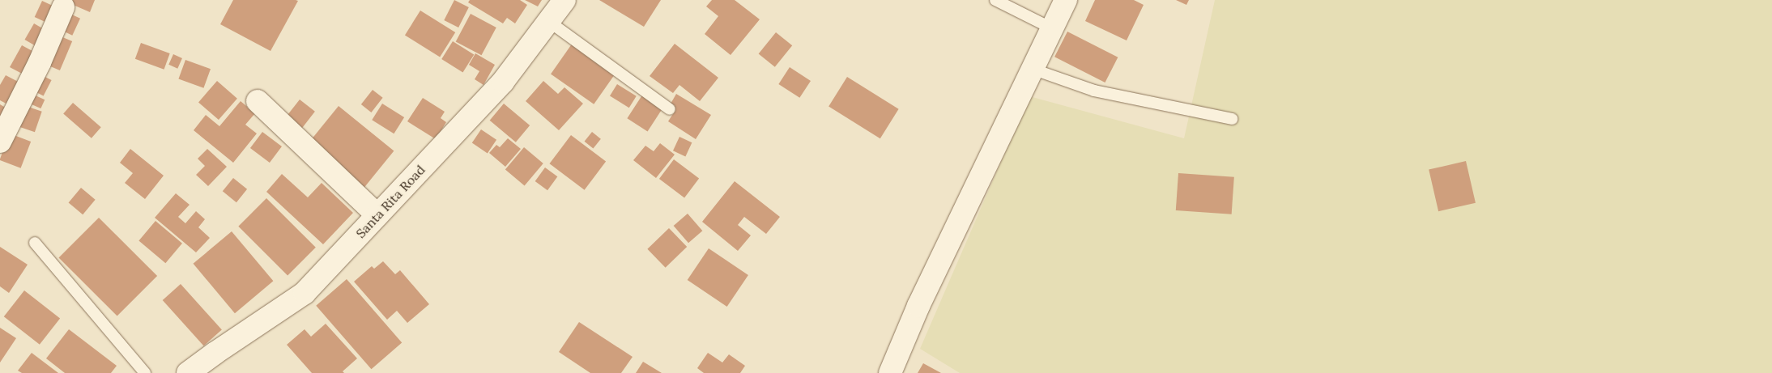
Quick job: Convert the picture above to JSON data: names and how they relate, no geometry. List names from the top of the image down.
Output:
{
  "streets": {
    "street": ["Santa Rita Road"]
  }
}
